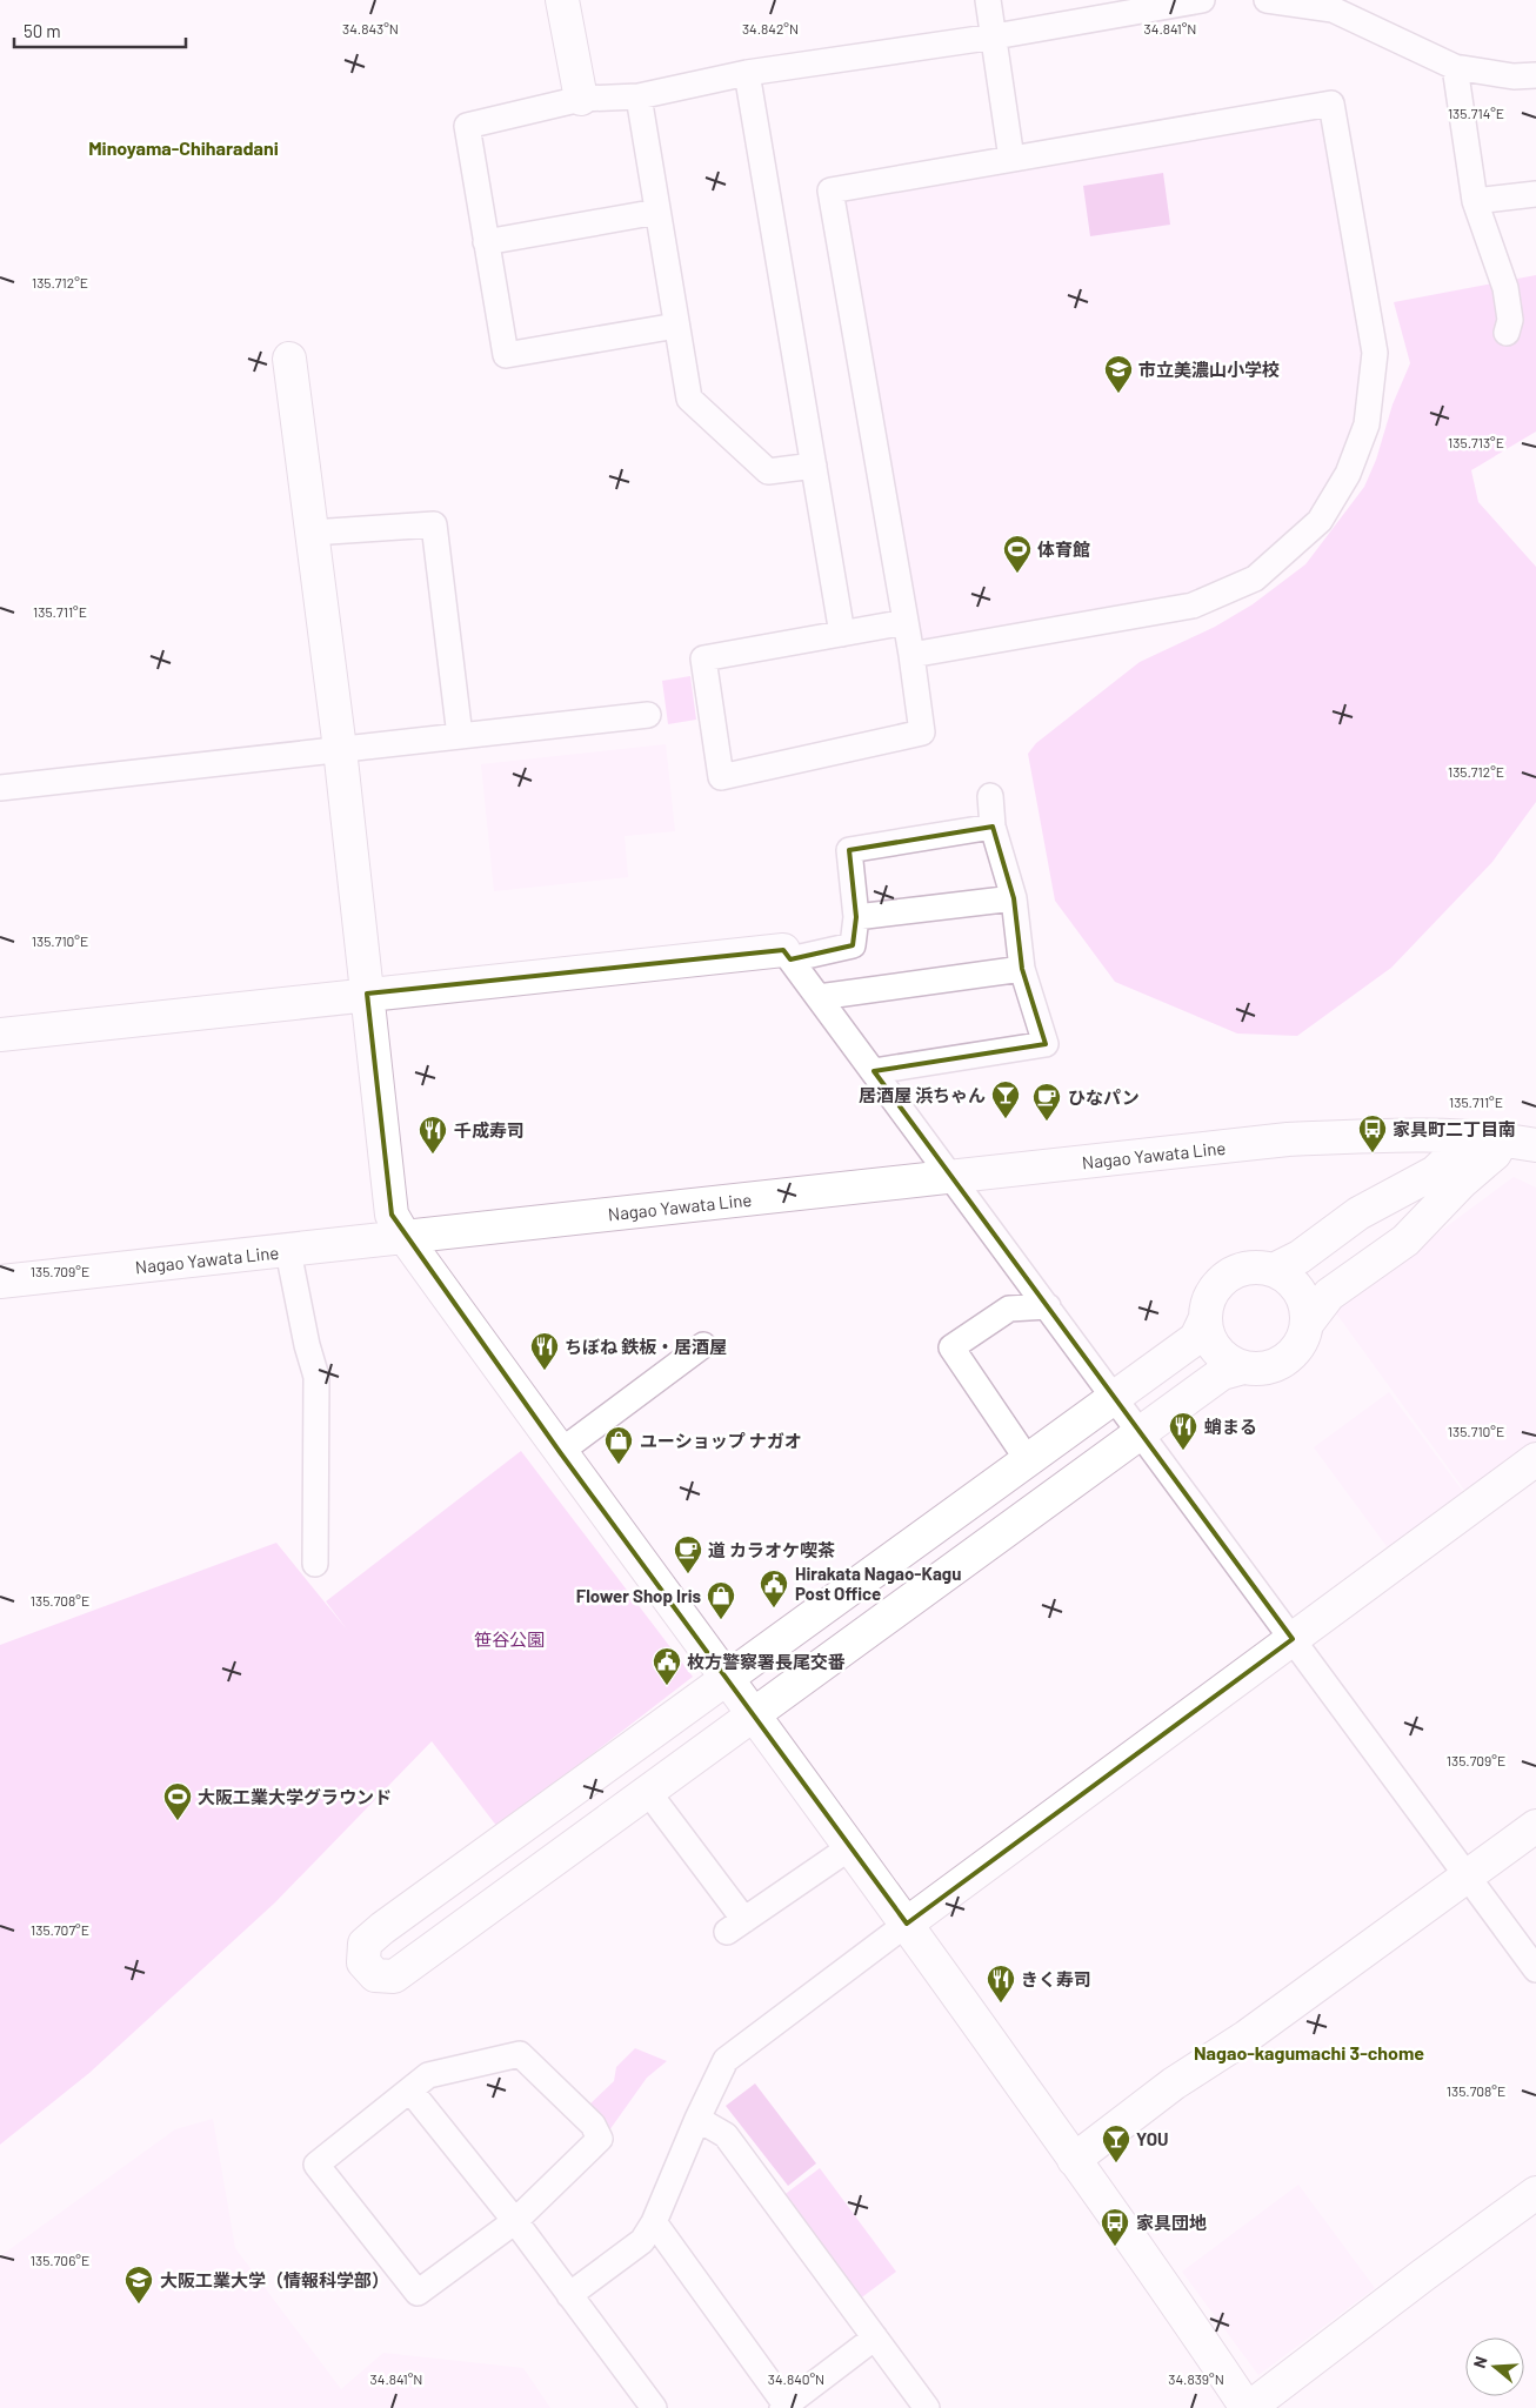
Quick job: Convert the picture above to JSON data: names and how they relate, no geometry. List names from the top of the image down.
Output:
{
  "streets": {
    "street": ["Nagao Yawata Line"]
  },
  "districts": ["Minoyama-Chiharadani", "Nagao-kagumachi 3-chome"],
  "parks": ["笹谷公園"],
  "places": {
    "school or university": ["市立美濃山小学校", "大阪工業大学（情報科学部）"],
    "sports": ["体育館", "大阪工業大学グラウンド"],
    "bar": ["居酒屋 浜ちゃん", "YOU"],
    "cafe": ["ひなパン", "道 カラオケ喫茶"],
    "bus stop": ["家具町二丁目南", "家具団地"],
    "restaurant": [
      "千成寿司",
      "ちぼね 鉄板・居酒屋",
      "蛸まる",
      "きく寿司"
    ],
    "shop": ["ユーショップ ナガオ", "Flower Shop Iris"],
    "public building": ["Hirakata Nagao-Kagu Post Office", "枚方警察署長尾交番"]
  },
  "scale_bar": "50 m",
  "north": "left",
  "coordinates": [
    "34.843°N",
    "34.842°N",
    "34.841°N",
    "135.714°E",
    "135.712°E",
    "135.713°E",
    "135.711°E",
    "135.710°E",
    "135.709°E",
    "135.708°E",
    "135.707°E",
    "135.706°E",
    "34.840°N",
    "34.839°N"
  ]
}
